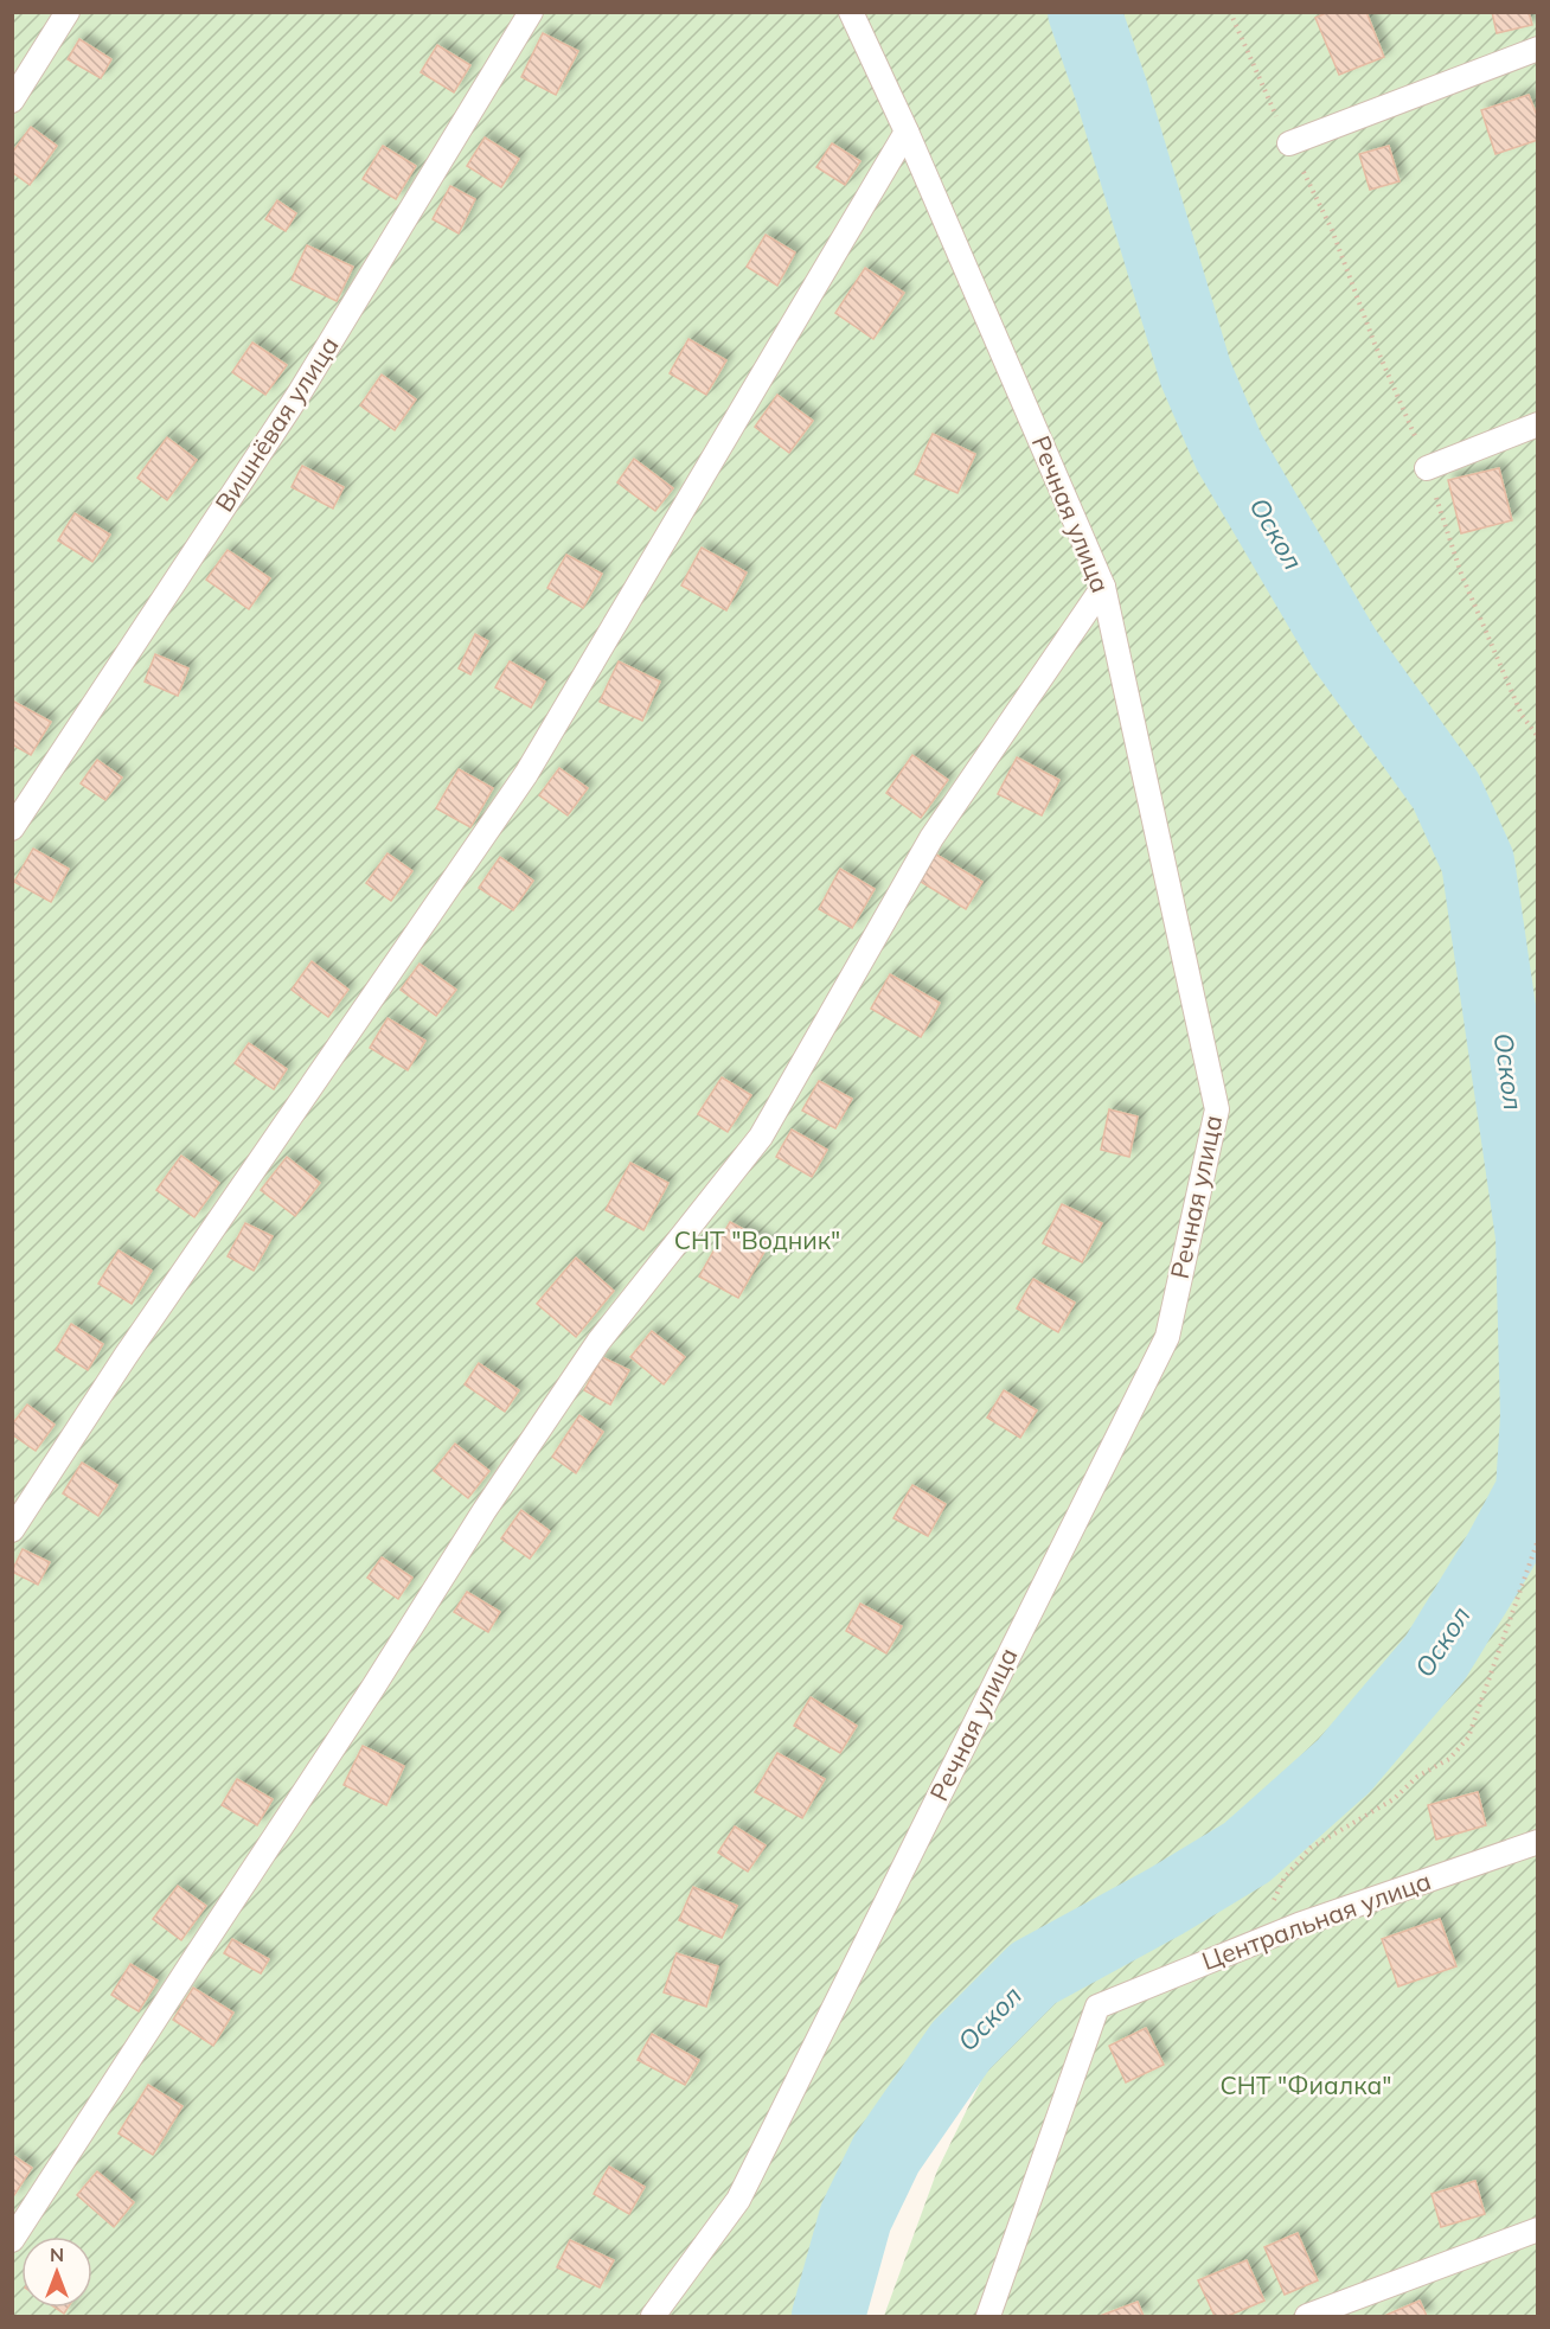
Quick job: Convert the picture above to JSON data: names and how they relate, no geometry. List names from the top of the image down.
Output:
{
  "streets": {
    "lane": ["Вишнёвая улица", "Речная улица", "Центральная улица"]
  },
  "water": ["Оскол"],
  "parks": ["СНТ \"Водник\"", "СНТ \"Фиалка\""],
  "north": "top"
}
